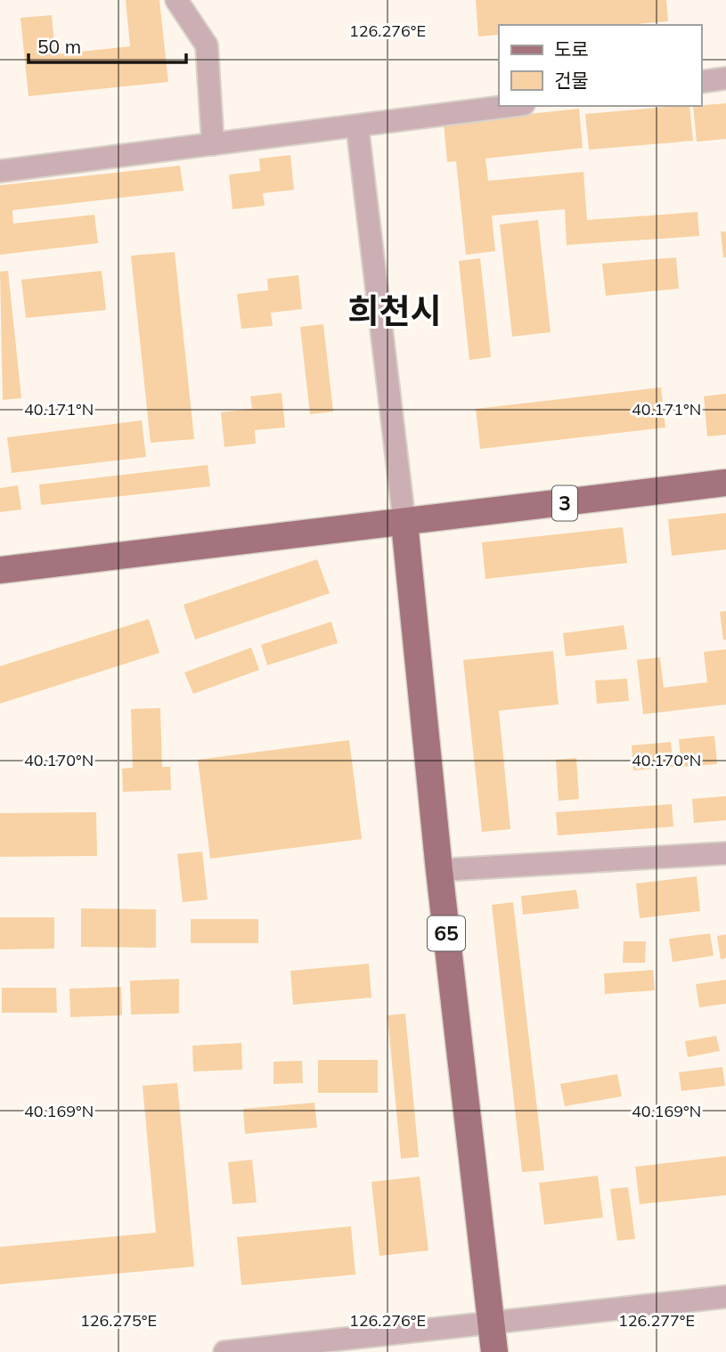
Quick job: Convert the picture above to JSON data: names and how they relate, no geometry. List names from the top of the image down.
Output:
{
  "streets": {
    "main road": ["3", "65"]
  },
  "crossings": [
    ["3", "65"]
  ],
  "districts": ["희천시"],
  "legend": ["도로", "건물"],
  "scale_bar": "50 m",
  "coordinates": [
    "126.276°E",
    "40.171°N",
    "40.170°N",
    "40.169°N",
    "126.275°E",
    "126.277°E"
  ]
}
